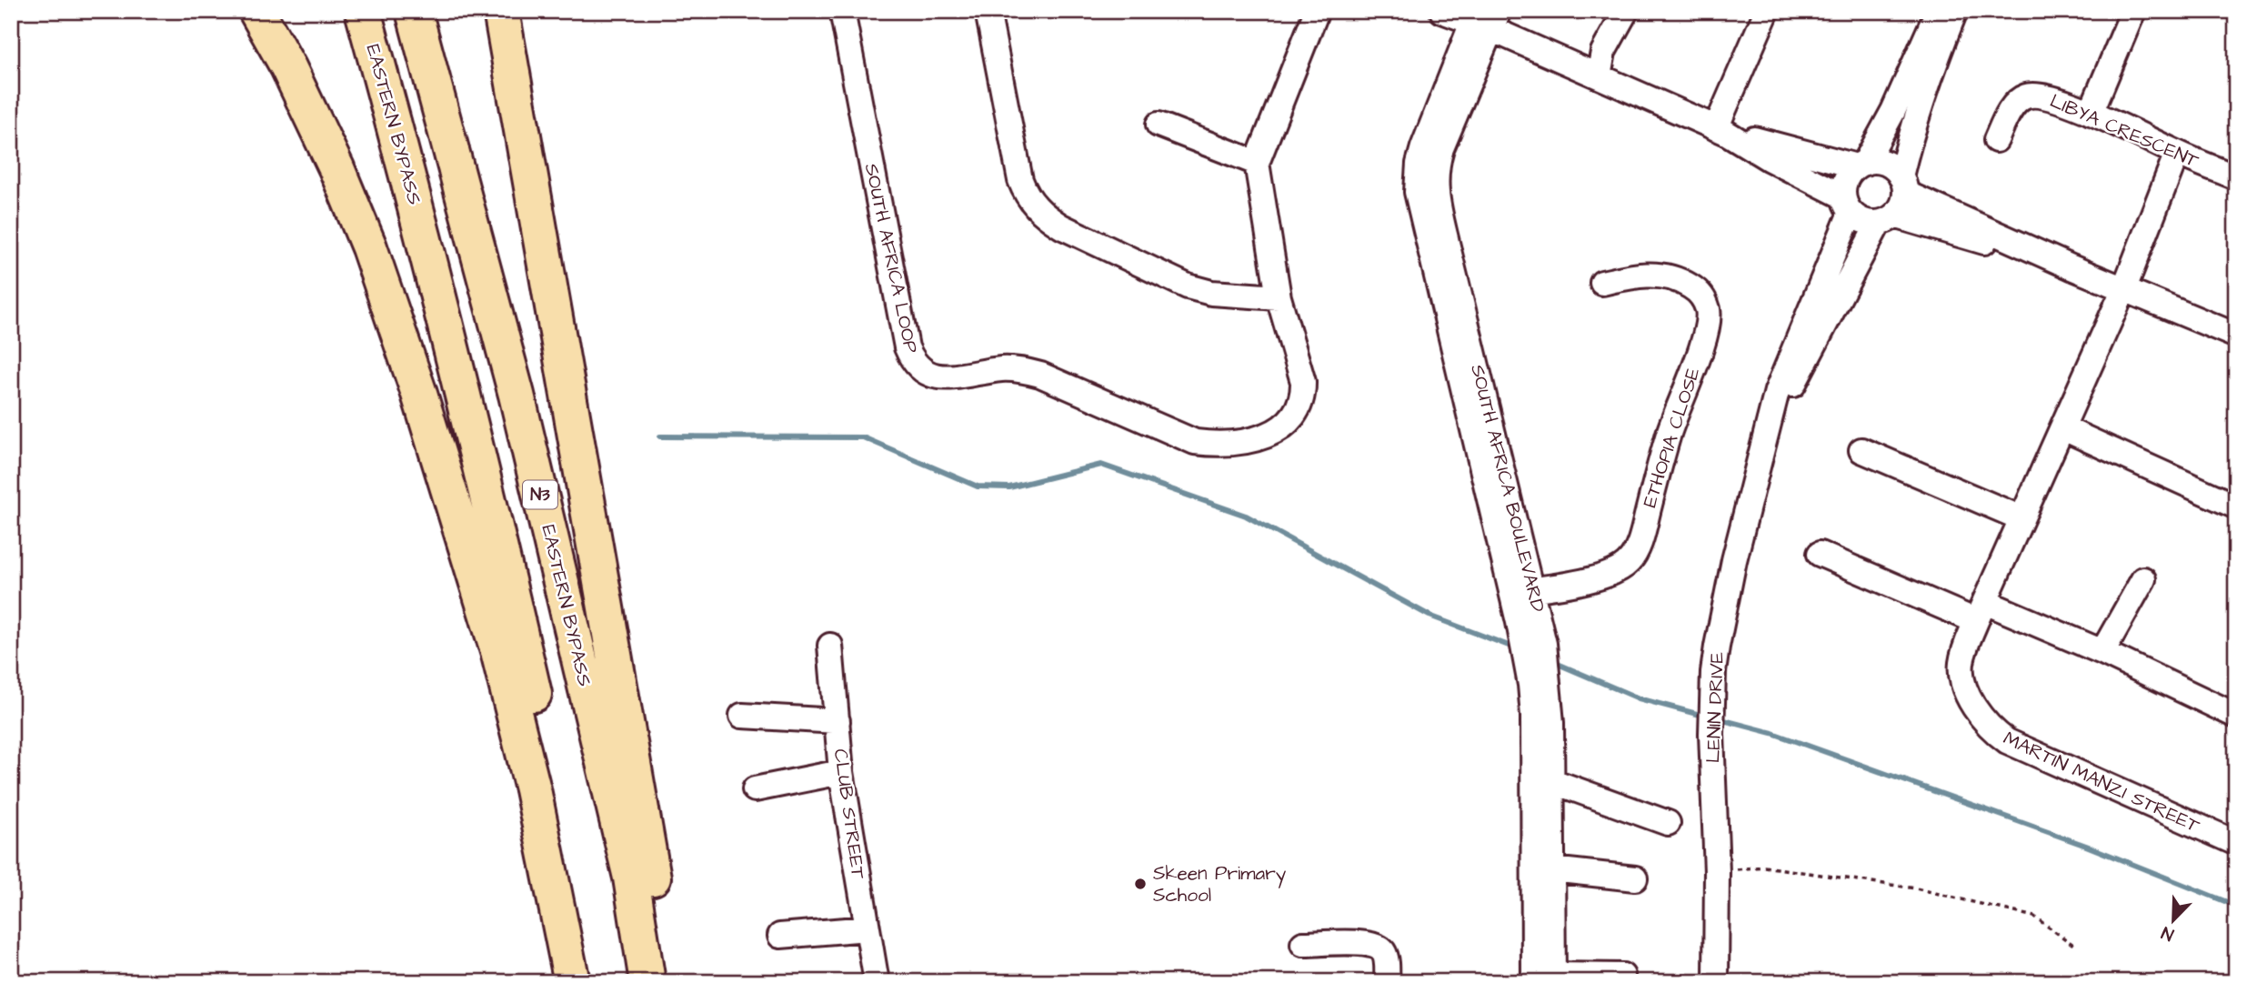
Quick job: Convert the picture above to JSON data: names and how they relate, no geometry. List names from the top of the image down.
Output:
{
  "streets": {
    "highway": ["EASTERN BYPASS", "N3"],
    "street": [
      "LIBYA CRESCENT",
      "SOUTH AFRICA LOOP",
      "ETHOPIA CLOSE",
      "SOUTH AFRICA BOULEVARD",
      "LENIN DRIVE",
      "MARTIN MANZI STREET",
      "CLUB STREET"
    ]
  },
  "crossings": [
    ["LIBYA CRESCENT", "MARTIN MANZI STREET"],
    ["ETHOPIA CLOSE", "SOUTH AFRICA BOULEVARD"]
  ],
  "places": ["Skeen Primary School"],
  "north": "bottom left"
}
